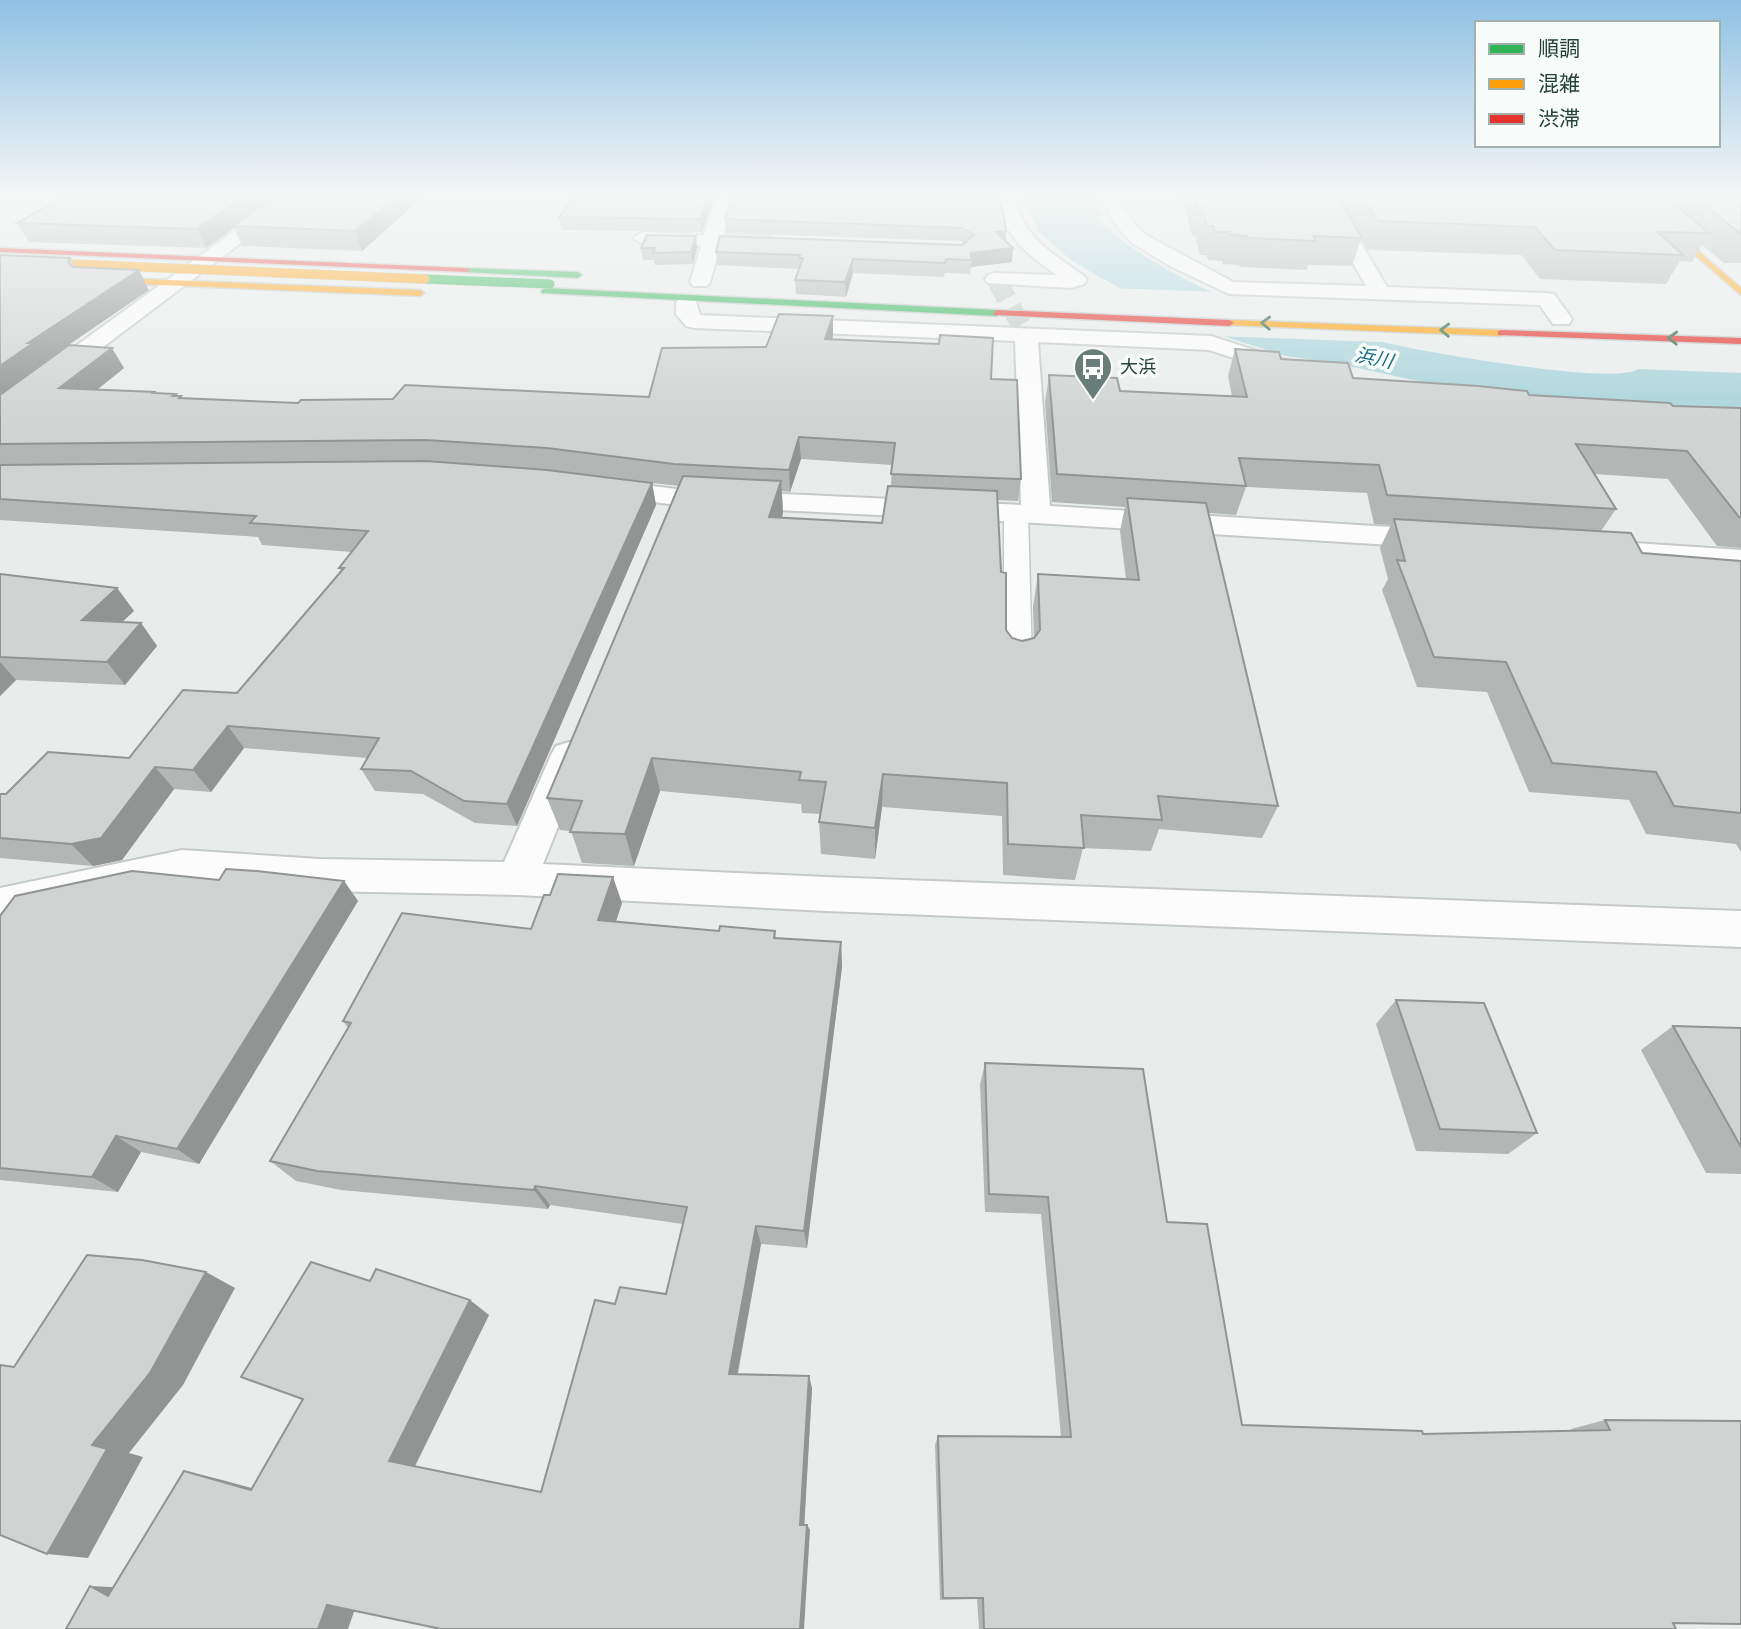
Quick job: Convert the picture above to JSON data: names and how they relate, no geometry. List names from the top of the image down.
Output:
{
  "water": ["浜川"],
  "places": {
    "bus stop": ["大浜"]
  },
  "legend": ["順調", "混雑", "渋滞"]
}
